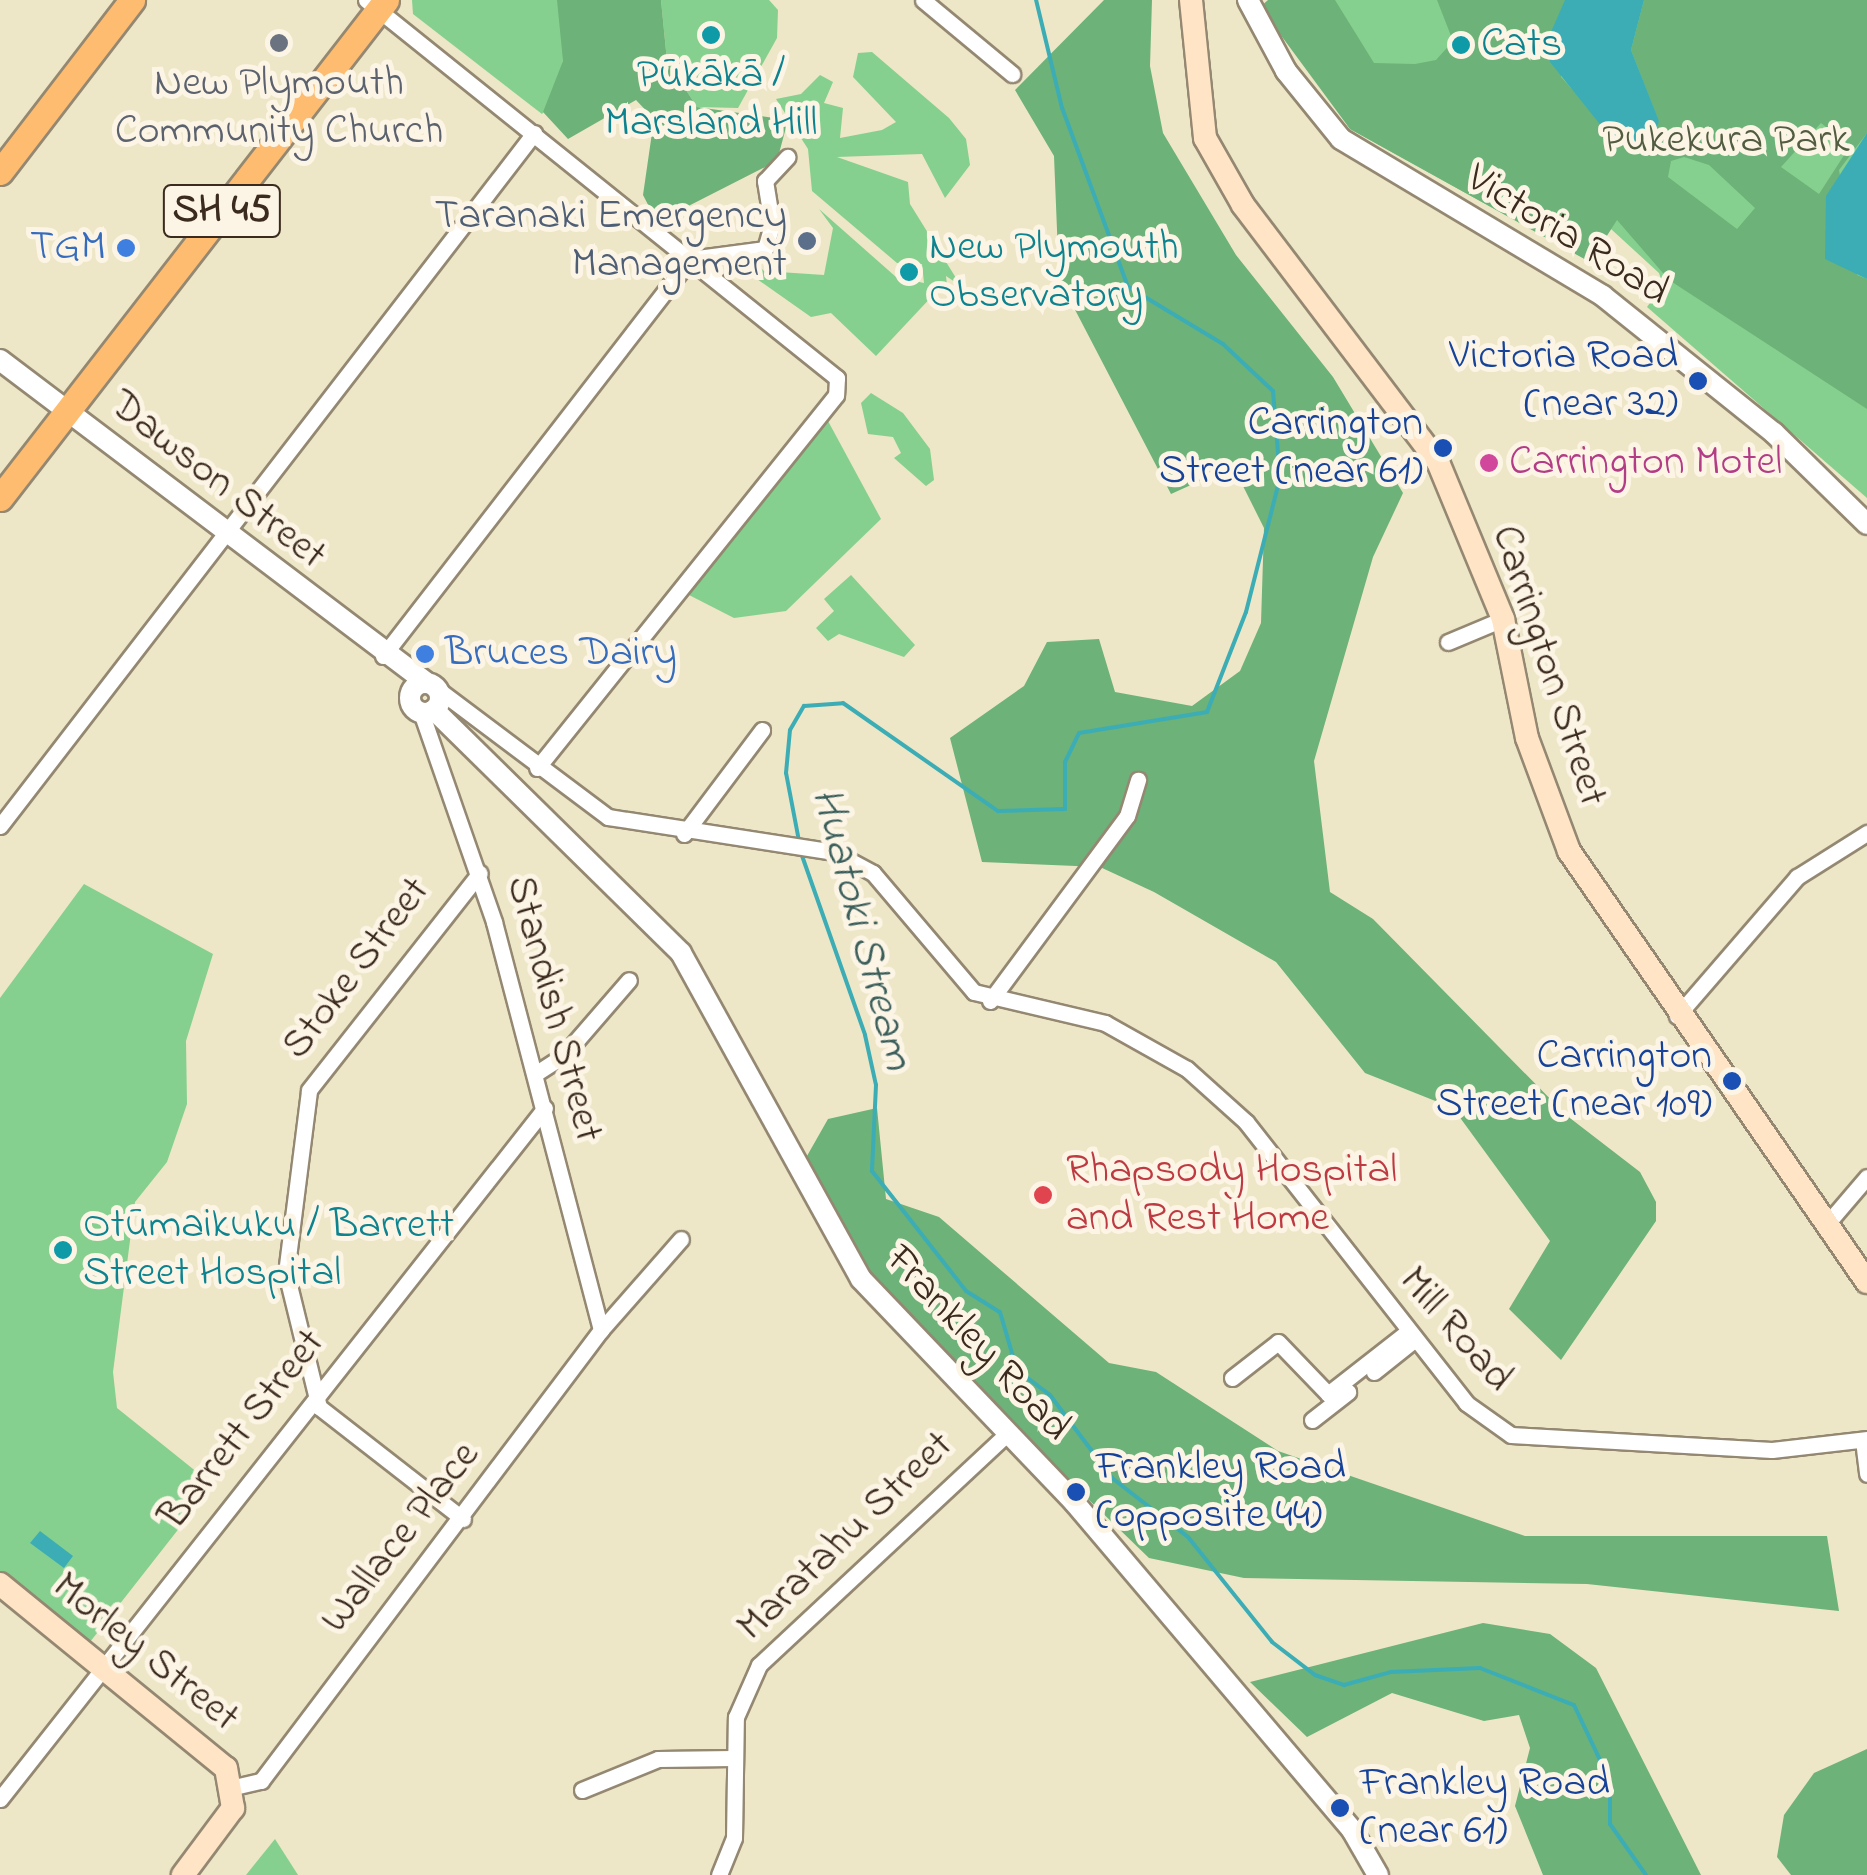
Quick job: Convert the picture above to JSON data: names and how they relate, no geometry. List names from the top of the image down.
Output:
{
  "streets": {
    "main road": ["SH 45", "Carrington Street", "Morley Street"],
    "street": [
      "Victoria Road",
      "Dawson Street",
      "Stoke Street",
      "Standish Street",
      "Mill Road",
      "Frankley Road",
      "Barrett Street",
      "Maratahu Street",
      "Wallace Place"
    ]
  },
  "crossings": [
    ["SH 45", "Dawson Street"],
    ["Dawson Street", "Standish Street"],
    ["Dawson Street", "Frankley Road"],
    ["Stoke Street", "Standish Street"],
    ["Stoke Street", "Barrett Street"],
    ["Stoke Street", "Wallace Place"],
    ["Standish Street", "Barrett Street"],
    ["Standish Street", "Wallace Place"],
    ["Frankley Road", "Maratahu Street"],
    ["Barrett Street", "Morley Street"],
    ["Wallace Place", "Morley Street"]
  ],
  "water": ["Huatoki Stream"],
  "parks": ["Pukekura Park"],
  "places": [
    "Pūkākā / Marsland Hill",
    "New Plymouth Community Church",
    "Cats",
    "Taranaki Emergency Management",
    "TGM",
    "New Plymouth Observatory",
    "Victoria Road (near 32)",
    "Carrington Street (near 61)",
    "Carrington Motel",
    "Bruces Dairy",
    "Carrington Street (near 109)",
    "Rhapsody Hospital and Rest Home",
    "Otūmaikuku / Barrett Street Hospital",
    "Frankley Road (opposite 44)",
    "Frankley Road (near 61)"
  ]
}
